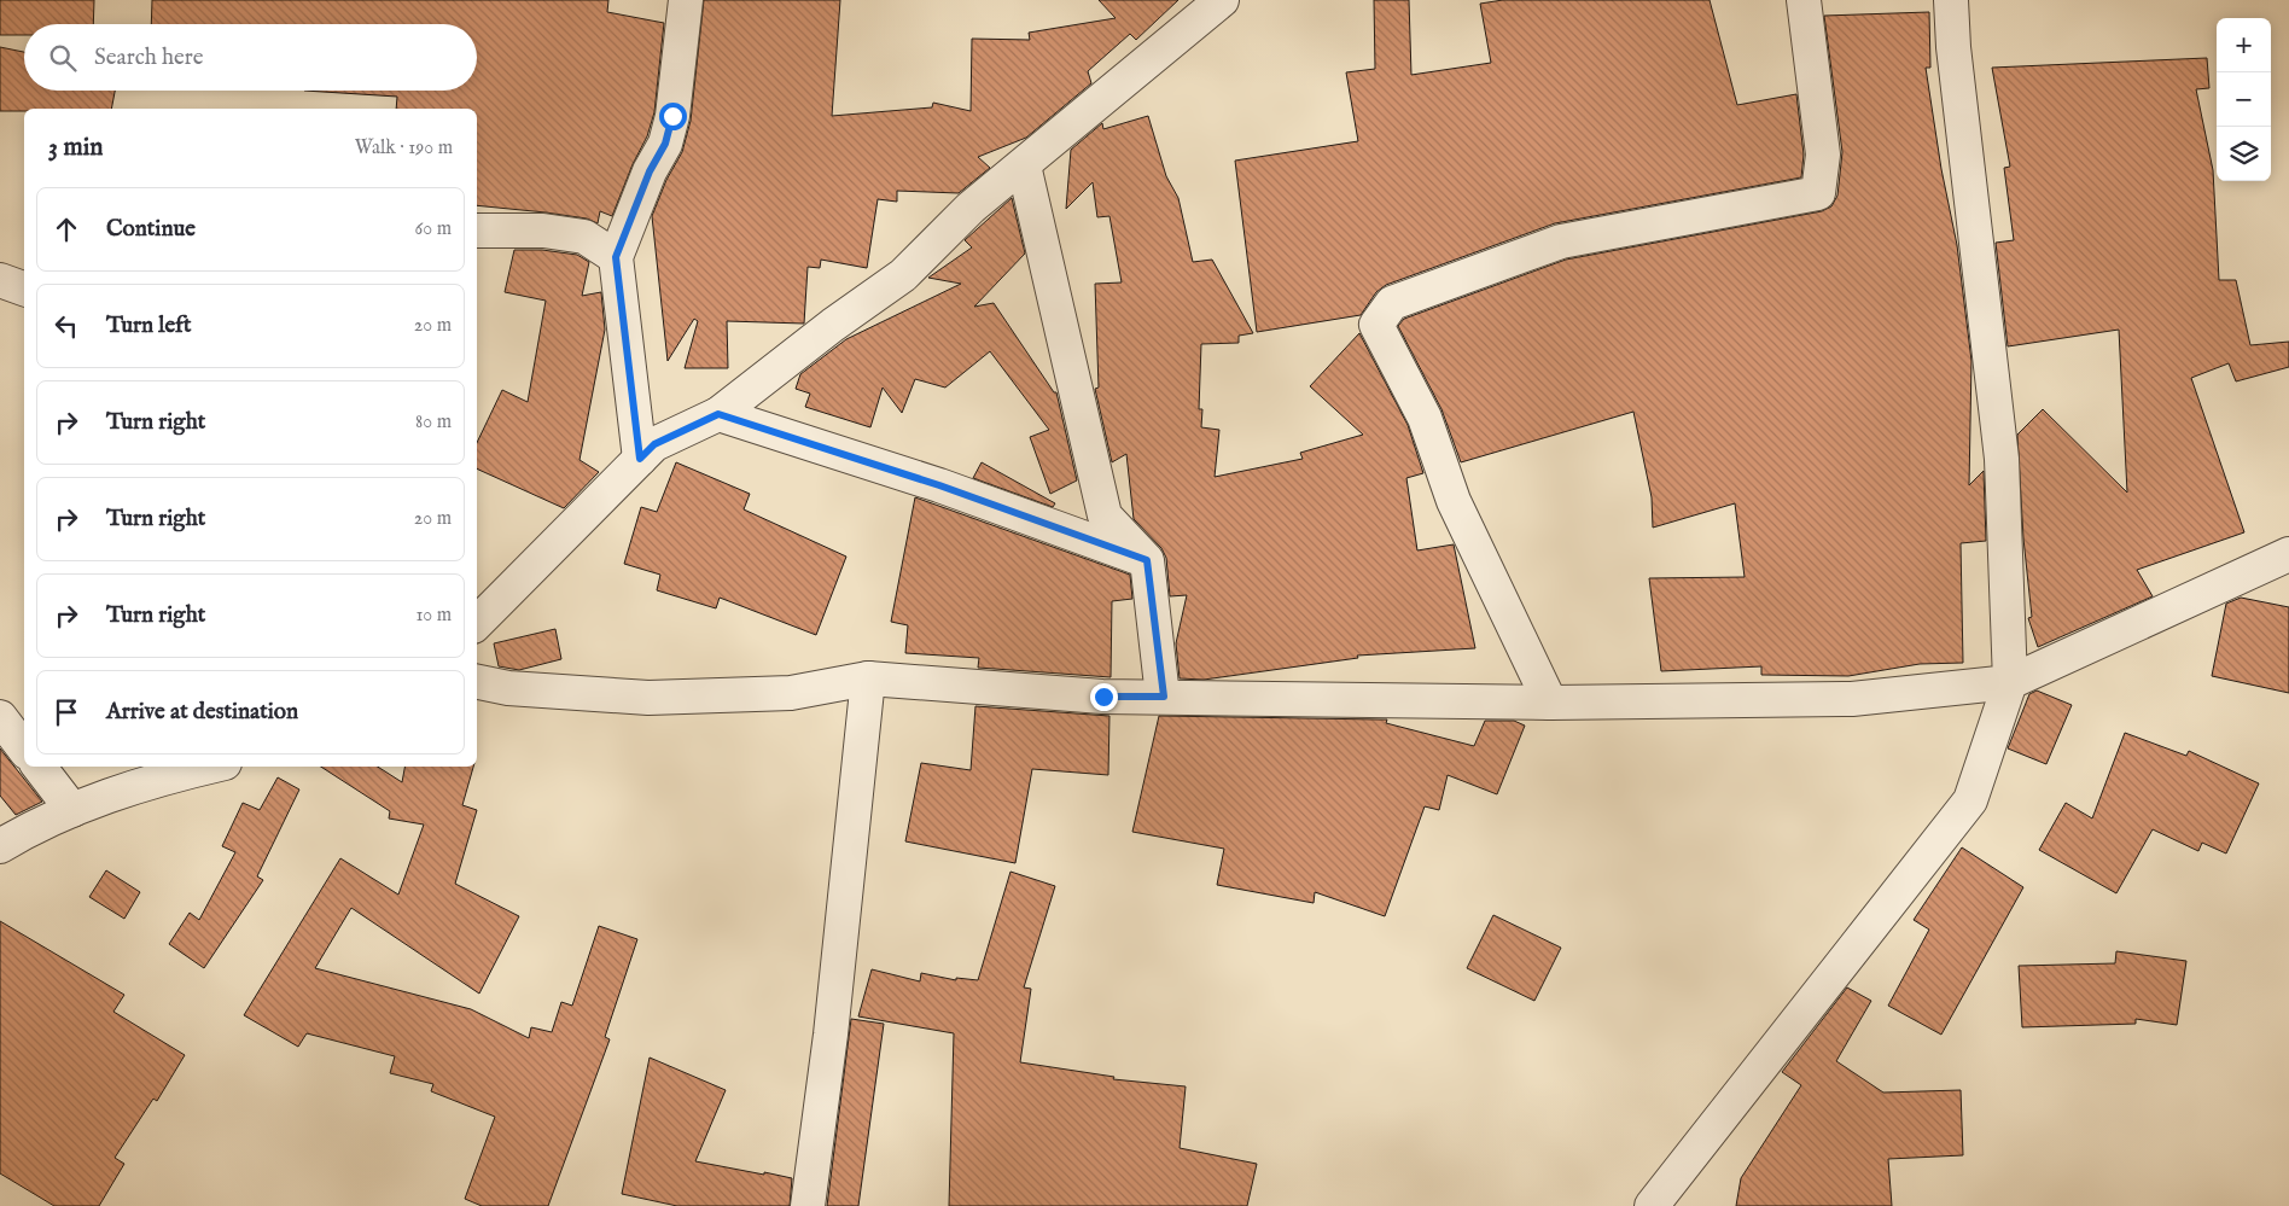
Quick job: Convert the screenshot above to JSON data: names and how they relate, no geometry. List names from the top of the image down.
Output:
{
  "page": {
    "map_buttons": ["+", "−"],
    "search": "Search here",
    "heading": ["3 min", "Walk · 190 m"],
    "list": [
      ["Continue", "60 m"],
      ["Turn left", "20 m"],
      ["Turn right", "80 m"],
      ["Turn right", "20 m"],
      ["Turn right", "10 m"],
      "Arrive at destination"
    ]
  }
}
